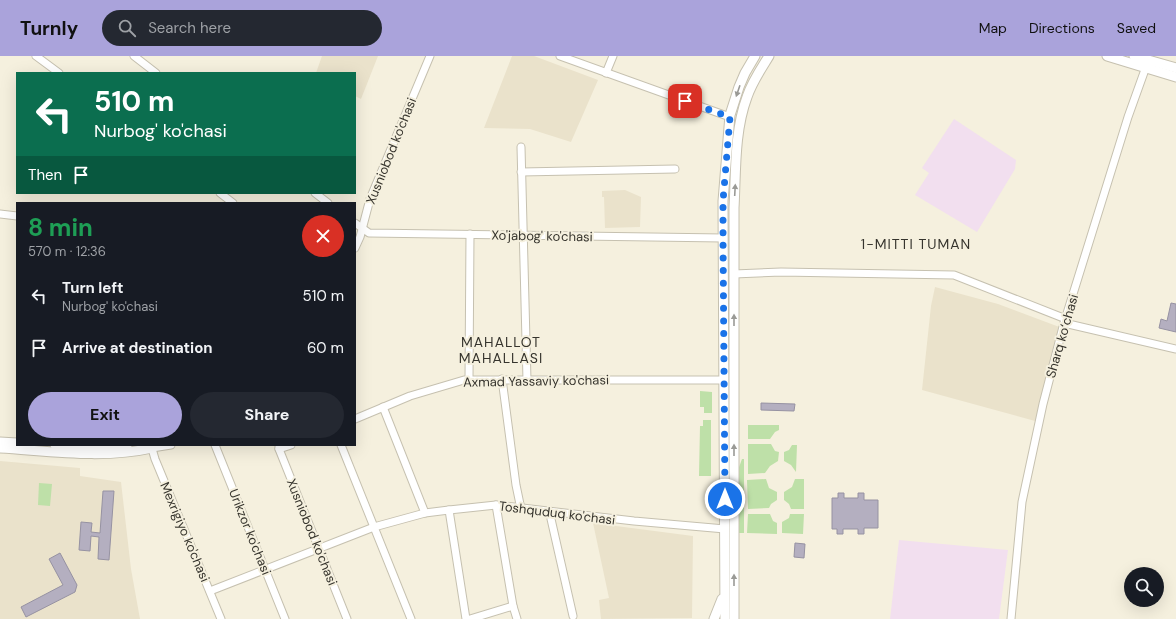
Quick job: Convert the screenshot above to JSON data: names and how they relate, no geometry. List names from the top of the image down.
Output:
{
  "streets": {
    "street": [
      "Xusniobod ko'chasi",
      "Xo'jabog' ko'chasi",
      "Sharq ko‘chasi",
      "Axmad Yassaviy ko'chasi",
      "Toshquduq ko'chasi",
      "Mexrigiyo ko'chasi",
      "Urikzor ko'chasi"
    ]
  },
  "crossings": [
    ["Xusniobod ko'chasi", "Xo'jabog' ko'chasi"],
    ["Xusniobod ko'chasi", "Toshquduq ko'chasi"],
    ["Toshquduq ko'chasi", "Mexrigiyo ko'chasi"],
    ["Toshquduq ko'chasi", "Urikzor ko'chasi"]
  ],
  "districts": ["1-MITTI TUMAN", "MAHALLOT MAHALLASI"],
  "page": {
    "header": "Turnly",
    "search": "Search here",
    "nav": ["Map", "Directions", "Saved"],
    "turn": ["510 m", "Nurbog' ko'chasi"],
    "then": "Then",
    "heading": ["8 min", "570 m · 12:36"],
    "list": [
      {
        "name": "Turn left",
        "note": "Nurbog' ko'chasi",
        "value": "510 m"
      },
      {
        "name": "Arrive at destination",
        "value": "60 m"
      }
    ],
    "buttons": ["Exit", "Share"]
  }
}
